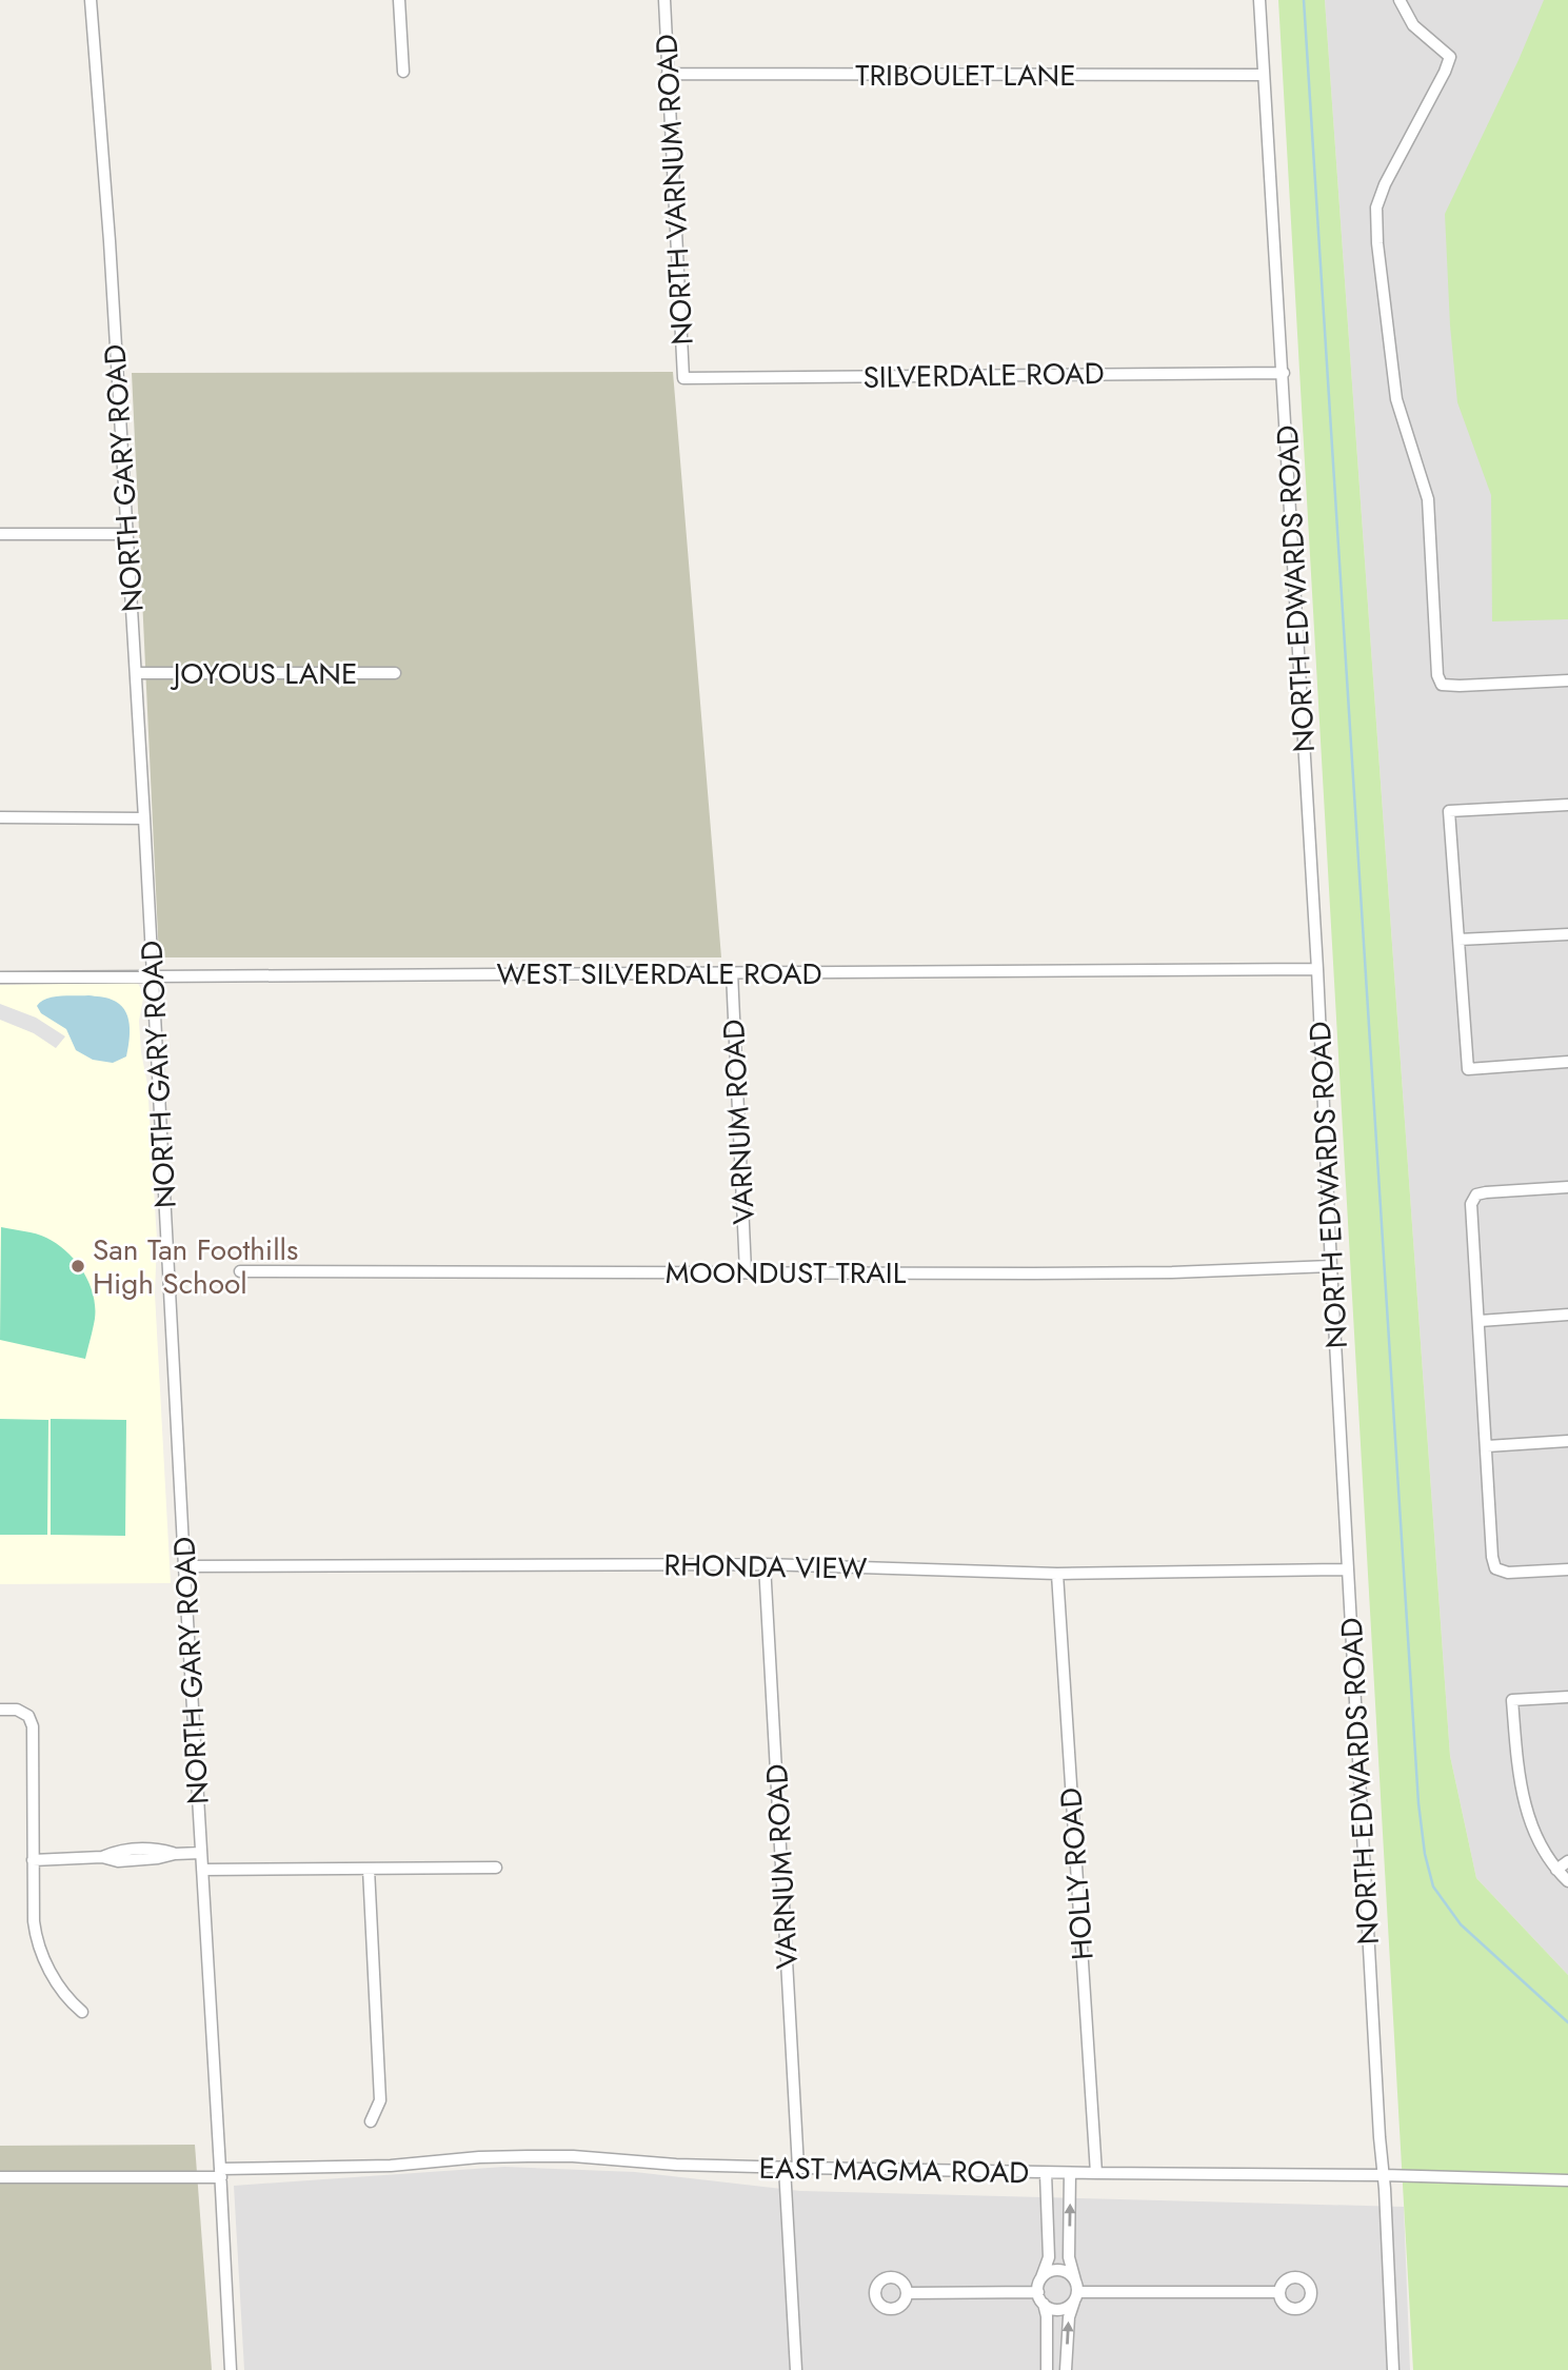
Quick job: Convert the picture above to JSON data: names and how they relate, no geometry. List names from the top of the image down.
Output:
{
  "streets": {
    "street": [
      "TRIBOULET LANE",
      "NORTH VARNUM ROAD",
      "SILVERDALE ROAD",
      "NORTH GARY ROAD",
      "NORTH EDWARDS ROAD",
      "JOYOUS LANE",
      "WEST SILVERDALE ROAD",
      "VARNUM ROAD",
      "MOONDUST TRAIL",
      "RHONDA VIEW",
      "HOLLY ROAD",
      "EAST MAGMA ROAD"
    ]
  },
  "crossings": [
    ["TRIBOULET LANE", "NORTH VARNUM ROAD"],
    ["TRIBOULET LANE", "NORTH EDWARDS ROAD"],
    ["NORTH VARNUM ROAD", "SILVERDALE ROAD"],
    ["SILVERDALE ROAD", "NORTH EDWARDS ROAD"],
    ["NORTH GARY ROAD", "JOYOUS LANE"],
    ["NORTH GARY ROAD", "WEST SILVERDALE ROAD"],
    ["NORTH GARY ROAD", "RHONDA VIEW"],
    ["NORTH GARY ROAD", "EAST MAGMA ROAD"],
    ["NORTH EDWARDS ROAD", "WEST SILVERDALE ROAD"],
    ["NORTH EDWARDS ROAD", "MOONDUST TRAIL"],
    ["NORTH EDWARDS ROAD", "RHONDA VIEW"],
    ["NORTH EDWARDS ROAD", "EAST MAGMA ROAD"],
    ["WEST SILVERDALE ROAD", "VARNUM ROAD"],
    ["VARNUM ROAD", "MOONDUST TRAIL"],
    ["VARNUM ROAD", "RHONDA VIEW"],
    ["VARNUM ROAD", "EAST MAGMA ROAD"],
    ["RHONDA VIEW", "HOLLY ROAD"],
    ["HOLLY ROAD", "EAST MAGMA ROAD"]
  ],
  "places": ["San Tan Foothills High School"]
}
